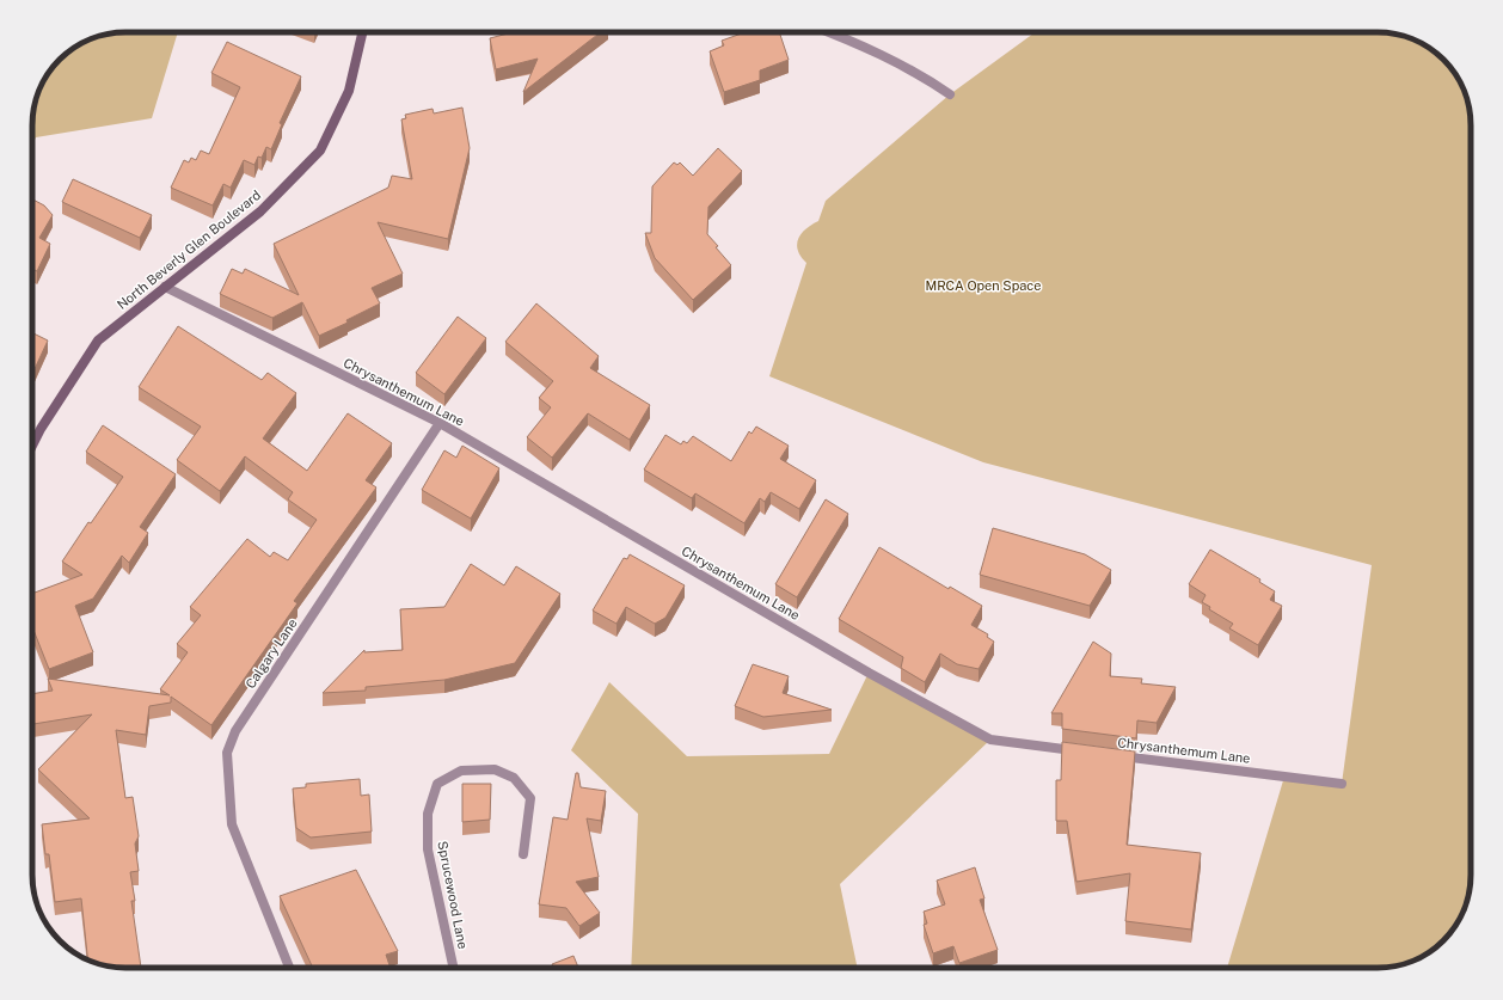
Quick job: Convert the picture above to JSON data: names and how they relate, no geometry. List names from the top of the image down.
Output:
{
  "streets": {
    "main road": ["North Beverly Glen Boulevard"],
    "street": ["Chrysanthemum Lane", "Calgary Lane", "Sprucewood Lane"]
  },
  "crossings": [
    ["North Beverly Glen Boulevard", "Chrysanthemum Lane"],
    ["Chrysanthemum Lane", "Calgary Lane"]
  ],
  "parks": ["MRCA Open Space"]
}
